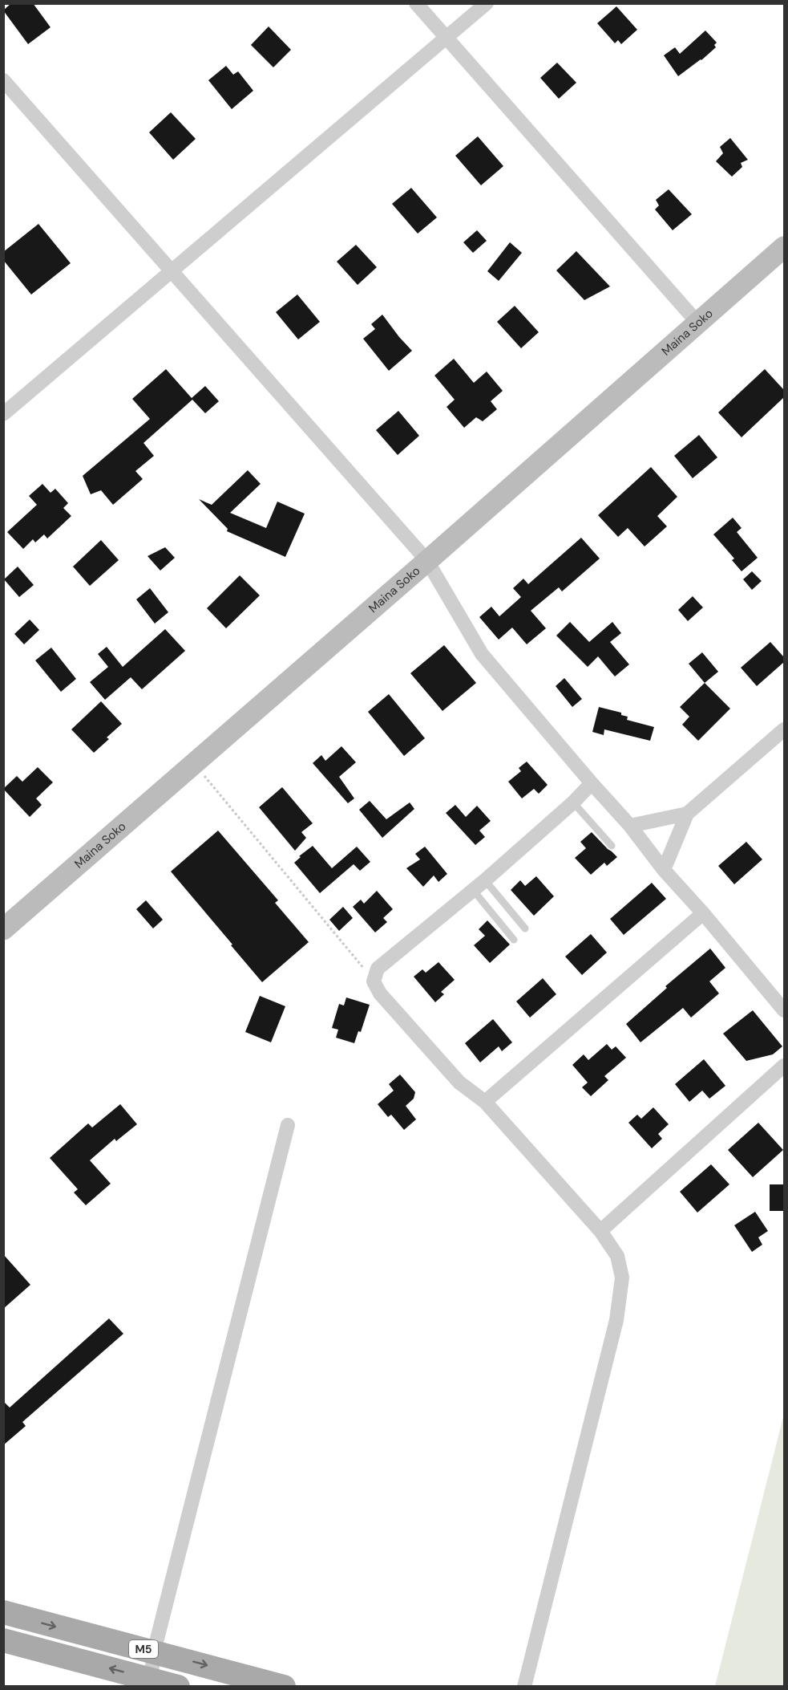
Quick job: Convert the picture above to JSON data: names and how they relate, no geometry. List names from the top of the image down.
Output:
{
  "streets": {
    "main road": ["M5"],
    "street": ["Maina Soko"]
  }
}
